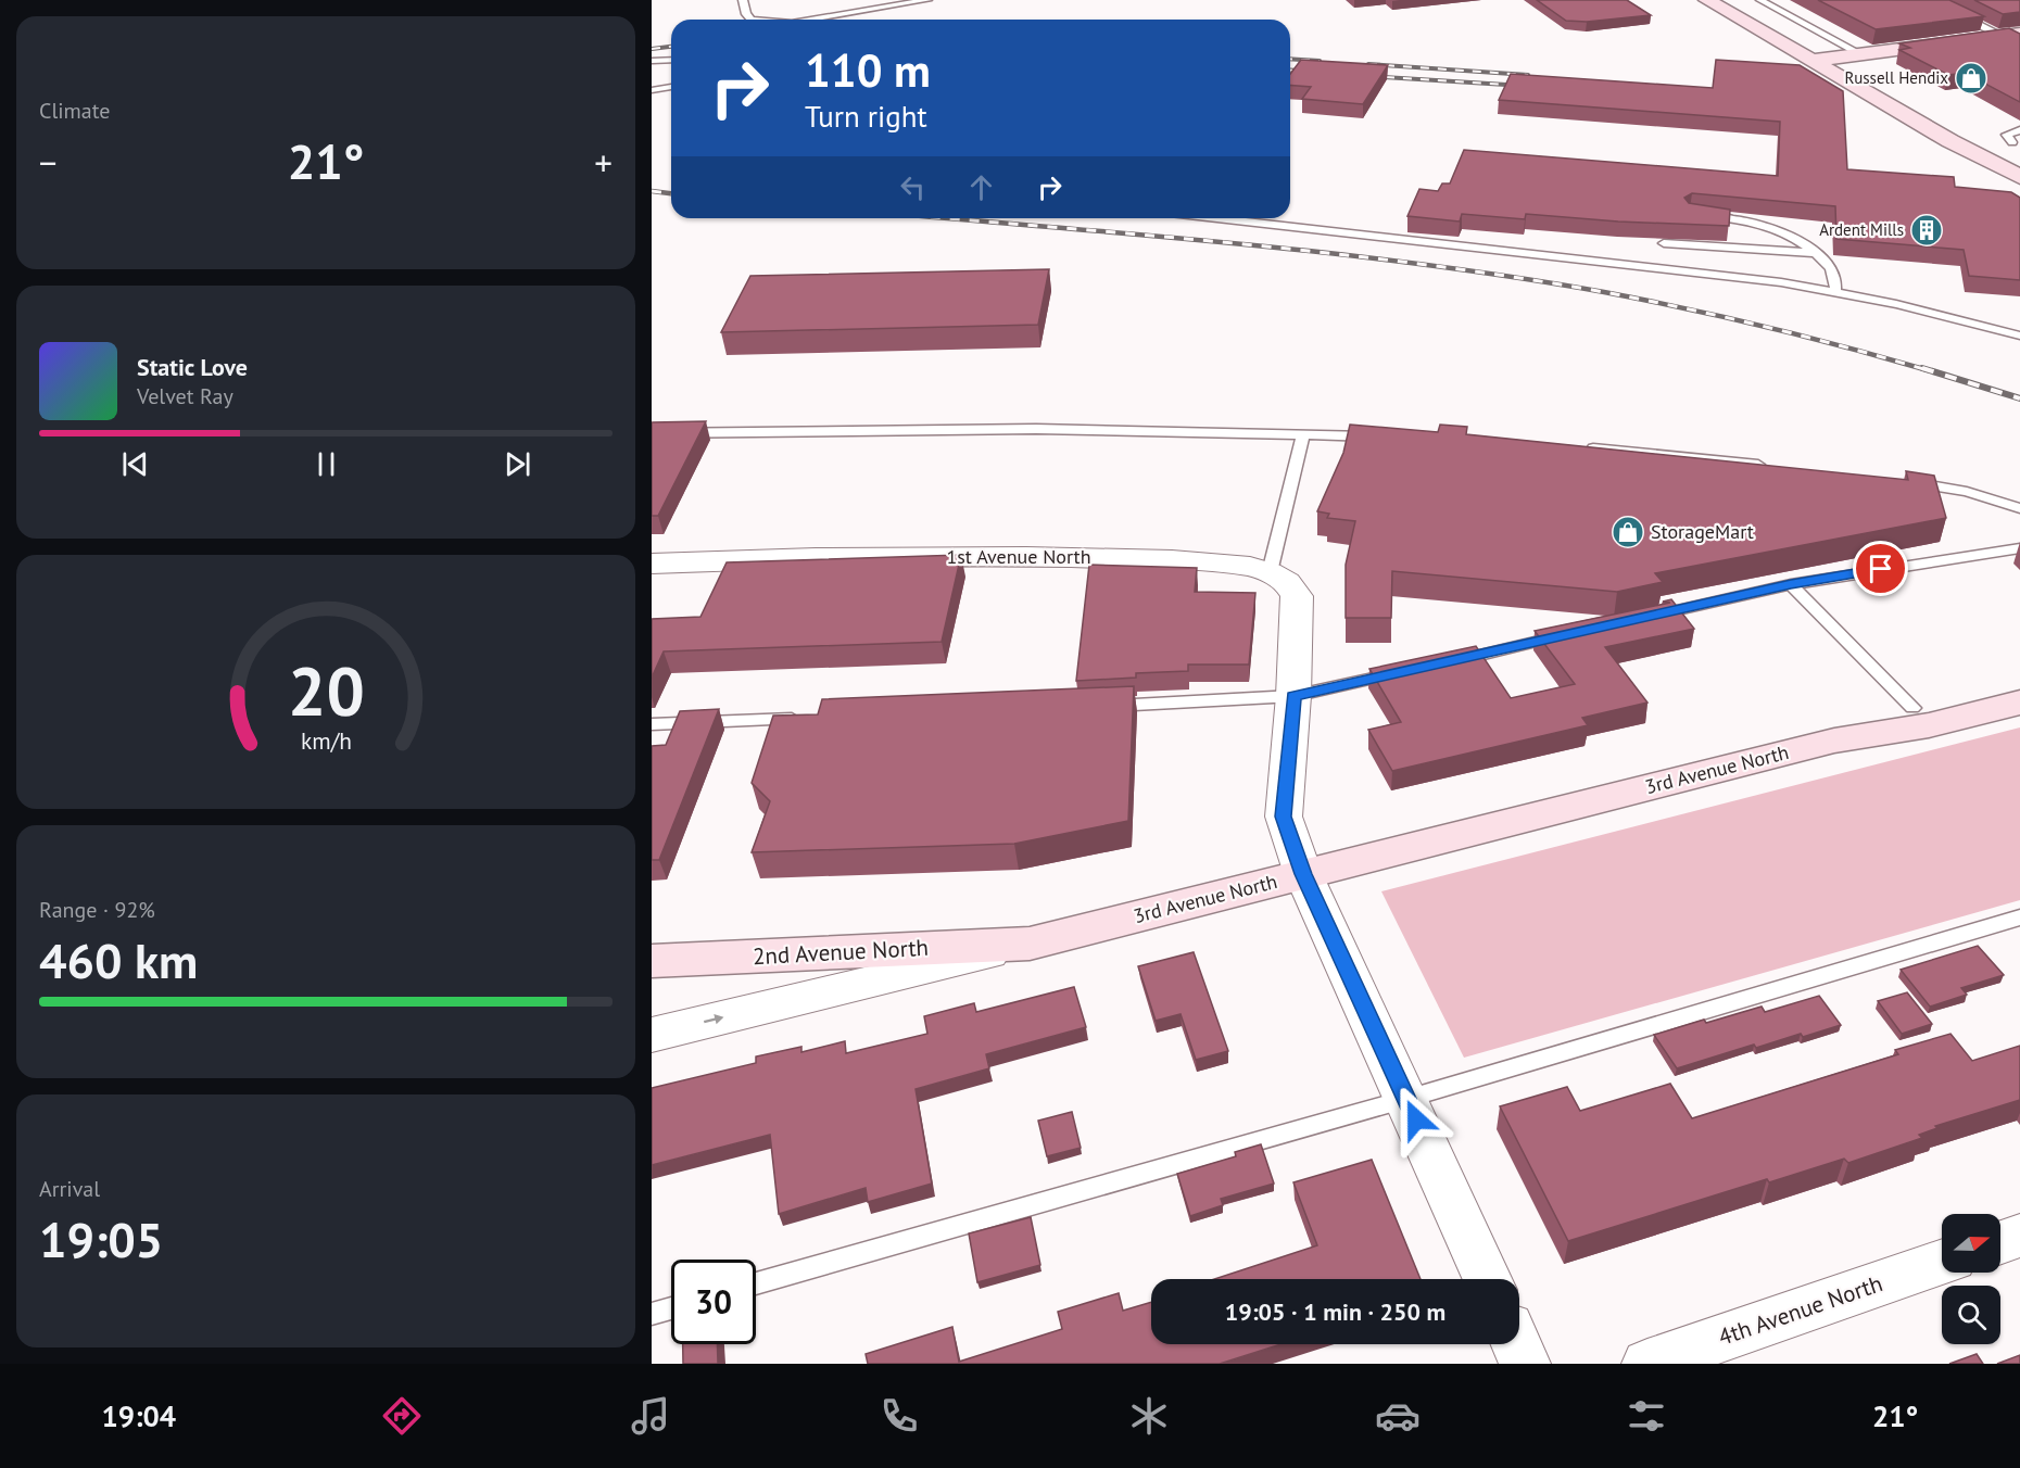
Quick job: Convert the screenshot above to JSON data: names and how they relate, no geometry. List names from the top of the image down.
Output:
{
  "streets": {
    "main road": ["3rd Avenue North", "2nd Avenue North"],
    "street": ["1st Avenue North", "4th Avenue North"]
  },
  "crossings": [
    ["3rd Avenue North", "2nd Avenue North"]
  ],
  "places": {
    "shop": ["Russell Hendix", "StorageMart"],
    "building": ["Ardent Mills"]
  },
  "north": "right",
  "page": {
    "tile": [
      "Climate",
      ["Range · 92%", "460 km"],
      ["Arrival", "19:05"]
    ],
    "turn": ["110 m", "Turn right"],
    "heat": ["−", "21°", "+"],
    "song": ["Static Love", "Velvet Ray"],
    "limit": "30",
    "trip": "19:05 · 1 min · 250 m",
    "tabs": ["19:04", "21°"],
    "gauge": ["20", "km/h"]
  }
}
